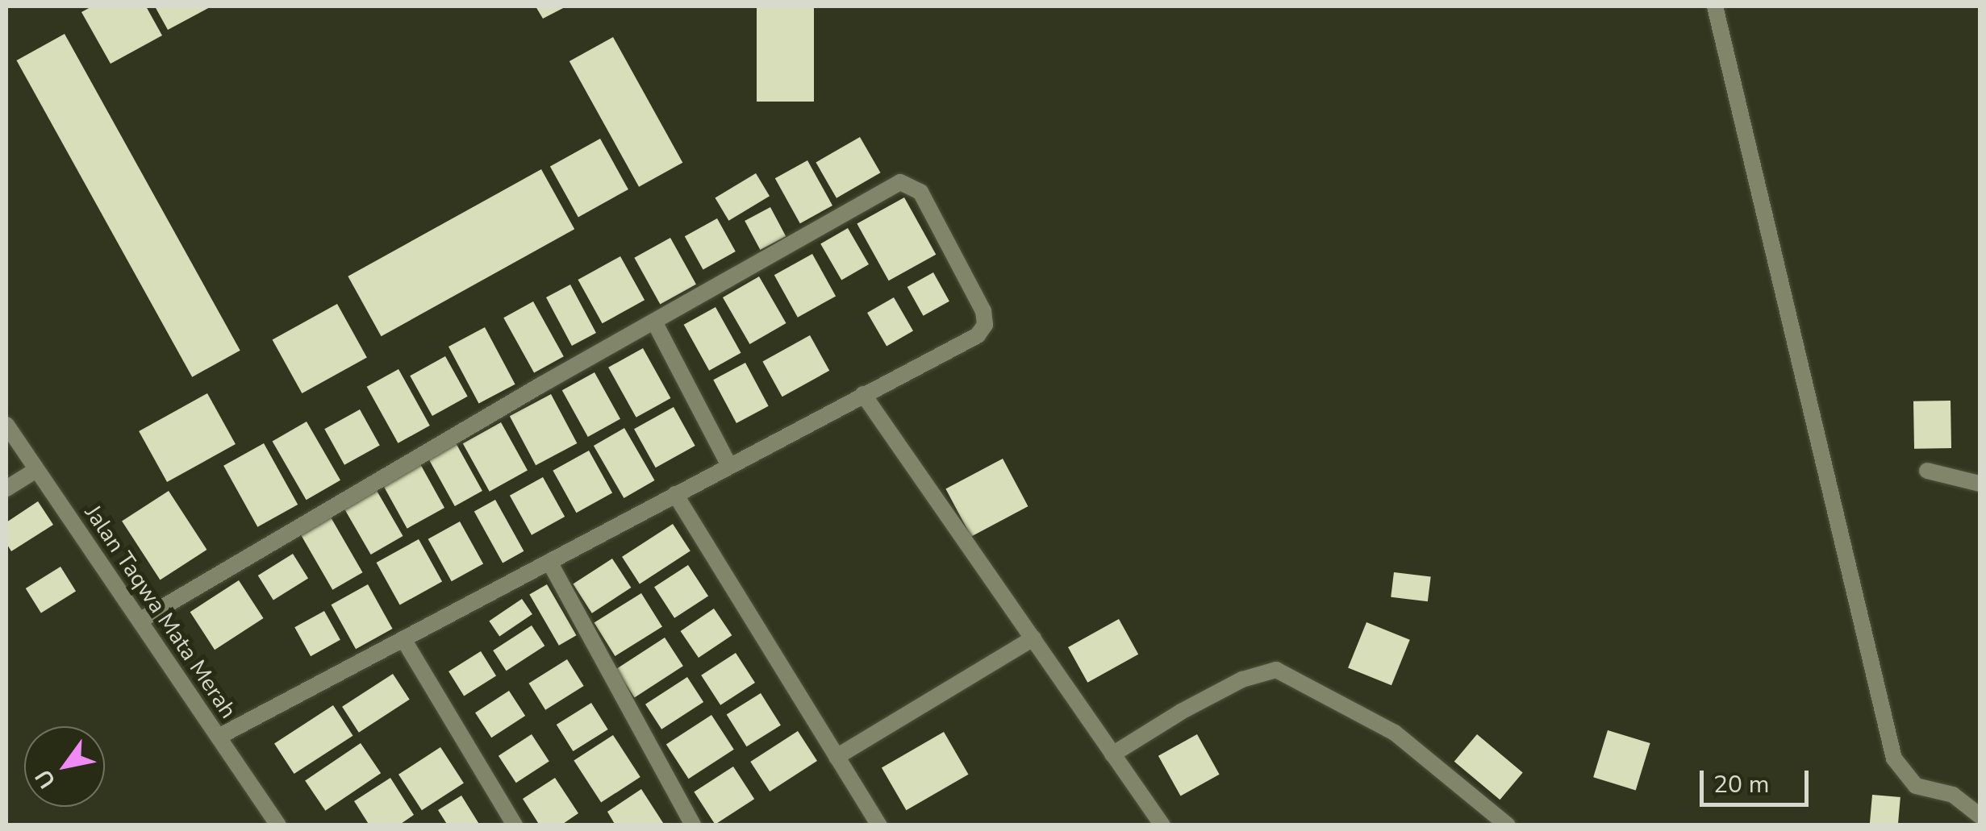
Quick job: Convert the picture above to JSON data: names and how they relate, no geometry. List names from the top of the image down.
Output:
{
  "streets": {
    "street": ["Jalan Taqwa Mata Merah"]
  },
  "scale_bar": "20 m",
  "north": "bottom left"
}
